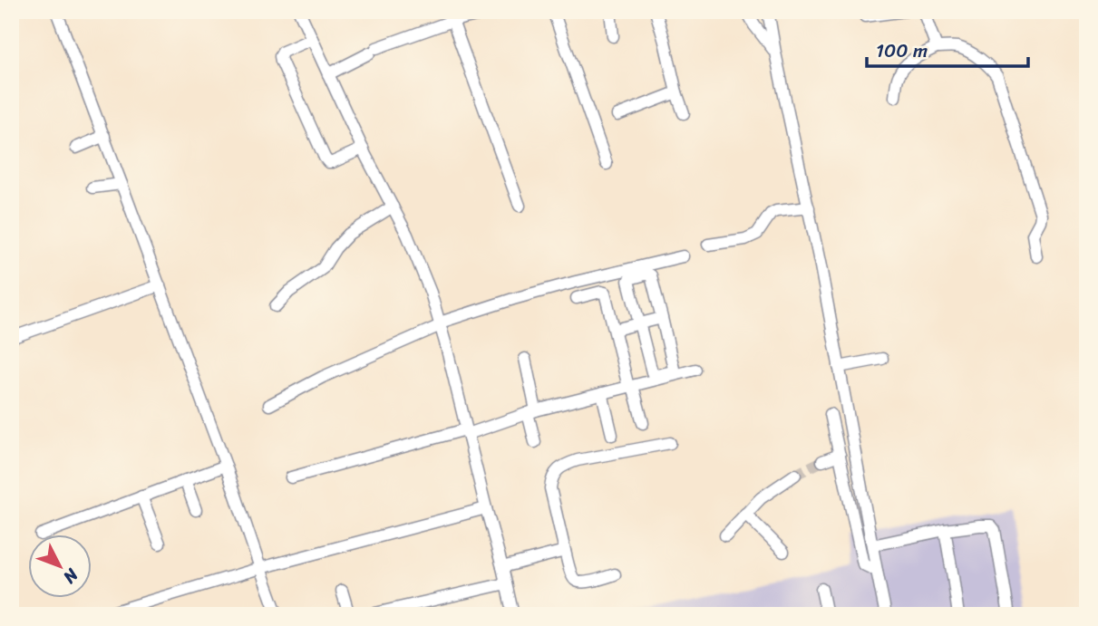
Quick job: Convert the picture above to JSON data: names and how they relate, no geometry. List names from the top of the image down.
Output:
{
  "scale_bar": "100 m",
  "north": "bottom right"
}
